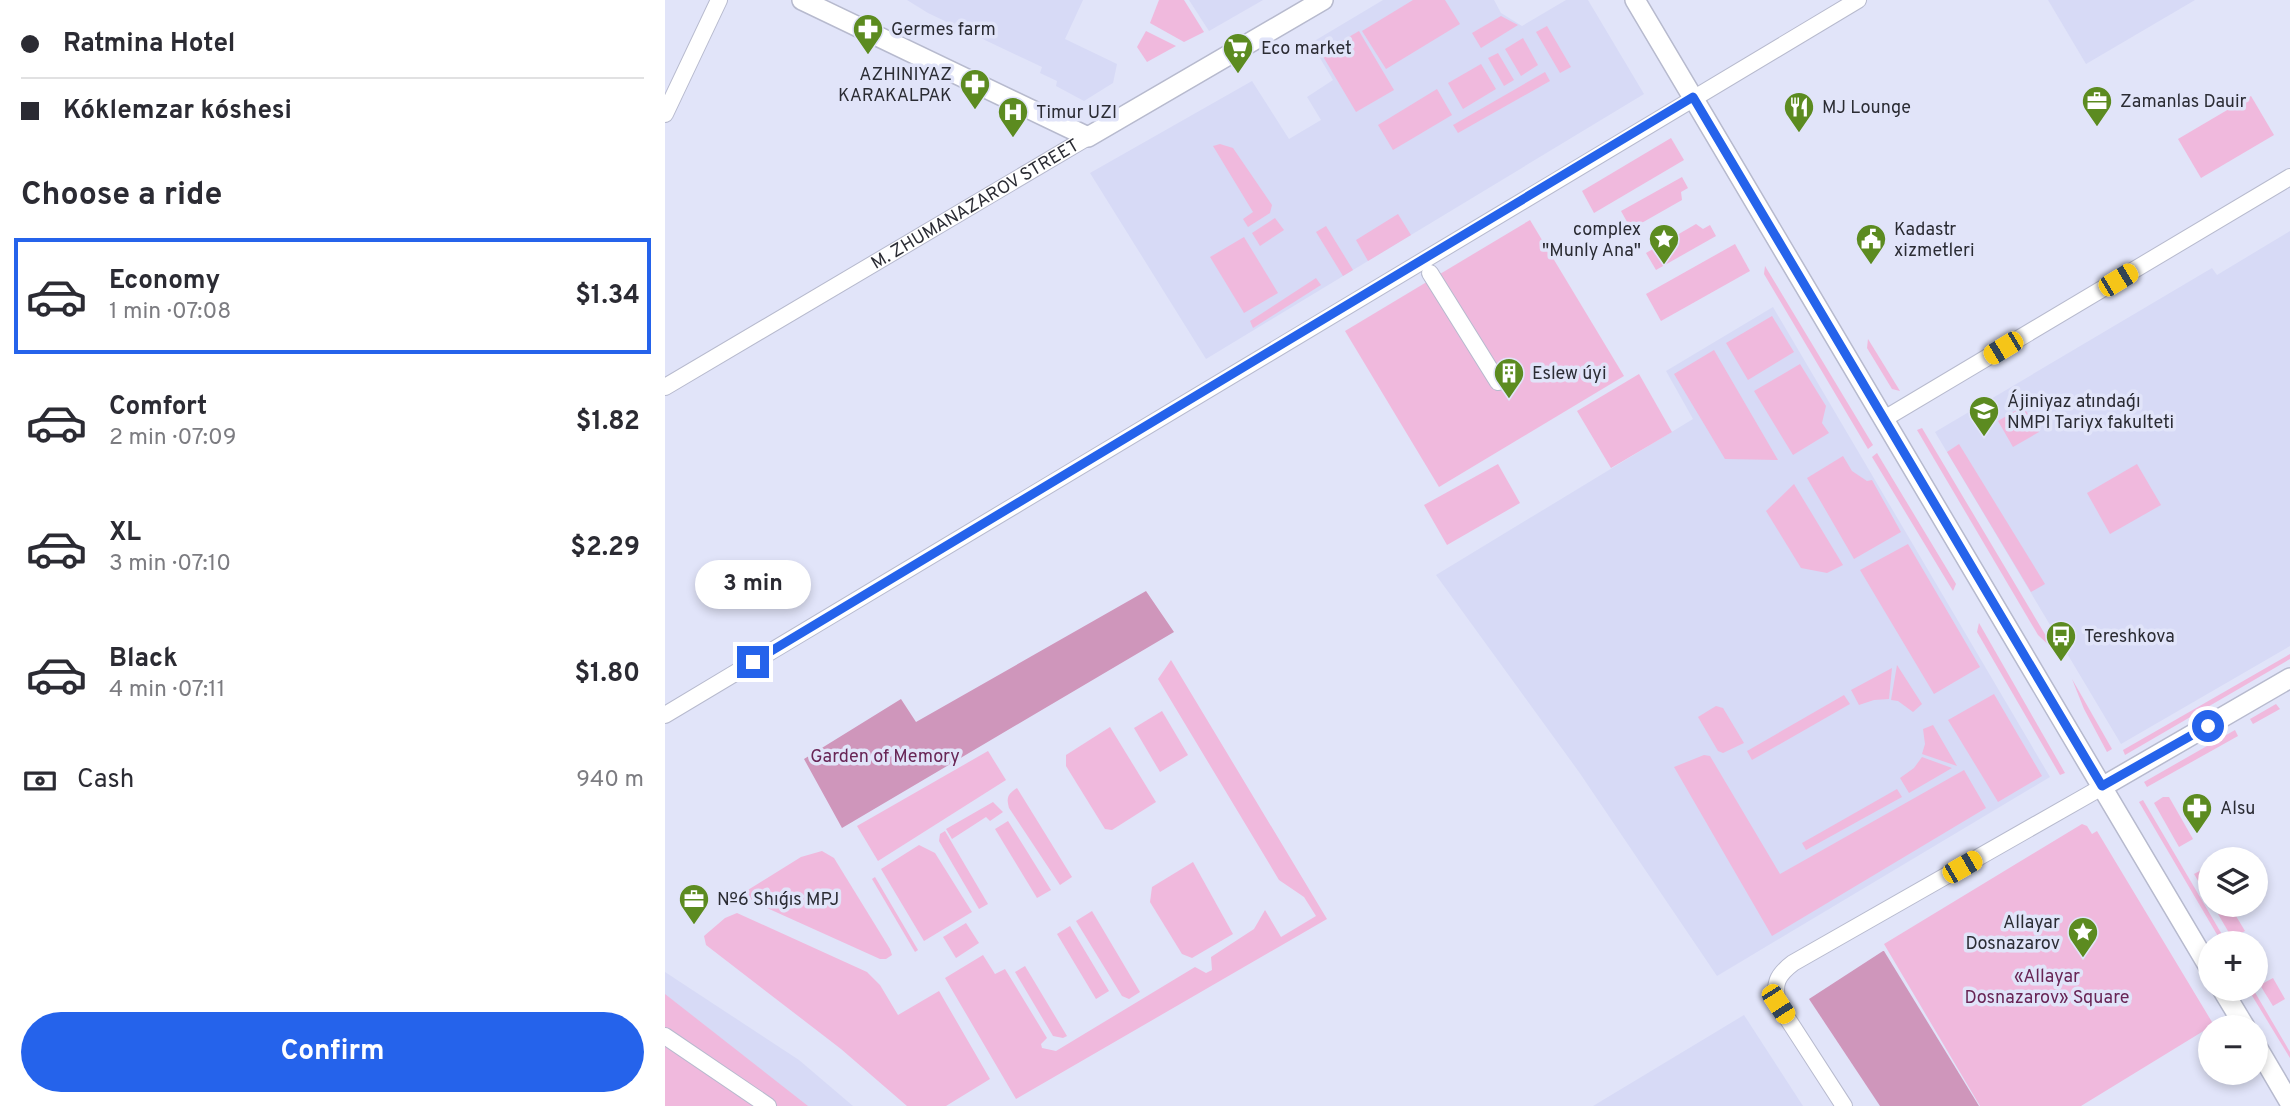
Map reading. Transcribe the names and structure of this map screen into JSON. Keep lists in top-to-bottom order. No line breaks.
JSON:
{"streets":{"main road":["M. ZHUMANAZAROV STREET"]},"parks":["Garden of Memory","«Allayar Dosnazarov» Square"],"places":{"pharmacy":["Germes farm","AZHINIYAZ KARAKALPAK","Alsu"],"supermarket":["Eco market"],"office":["Zamanlas Dauir","№6 Shıǵıs MPJ"],"restaurant":["MJ Lounge"],"hospital":["Timur UZI"],"place":["complex \"Munly Ana\"","Allayar Dosnazarov"],"public building":["Kadastr xizmetleri"],"building":["Eslew úyi"],"school or university":["Ájiniyaz atındaǵı NMPI Tariyx fakulteti"],"bus stop":["Tereshkova"]},"page":{"banner":["Ratmina Hotel","Kóklemzar kóshesi"],"heading":"Choose a ride","list":[{"name":"Economy","note":"1 min · 07:08","value":"$1.34"},{"name":"Comfort","note":"2 min · 07:09","value":"$1.82"},{"name":"XL","note":"3 min · 07:10","value":"$2.29"},{"name":"Black","note":"4 min · 07:11","value":"$1.80"}],"bubble":"3 min","pay":["Cash","940 m"],"map_buttons":["+","−"],"buttons":"Confirm"}}
